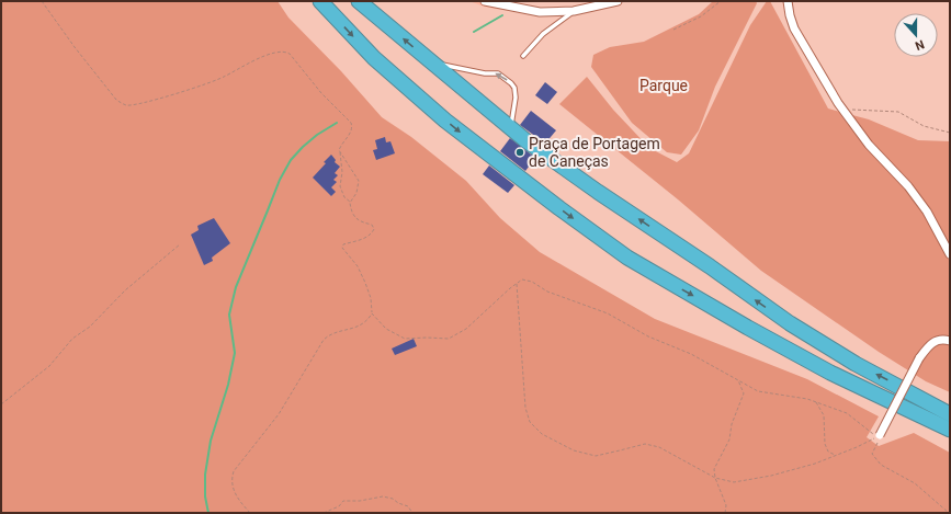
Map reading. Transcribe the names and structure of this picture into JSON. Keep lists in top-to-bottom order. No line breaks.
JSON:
{"parks":["Parque"],"places":["Praça de Portagem de Caneças"],"north":"bottom"}
